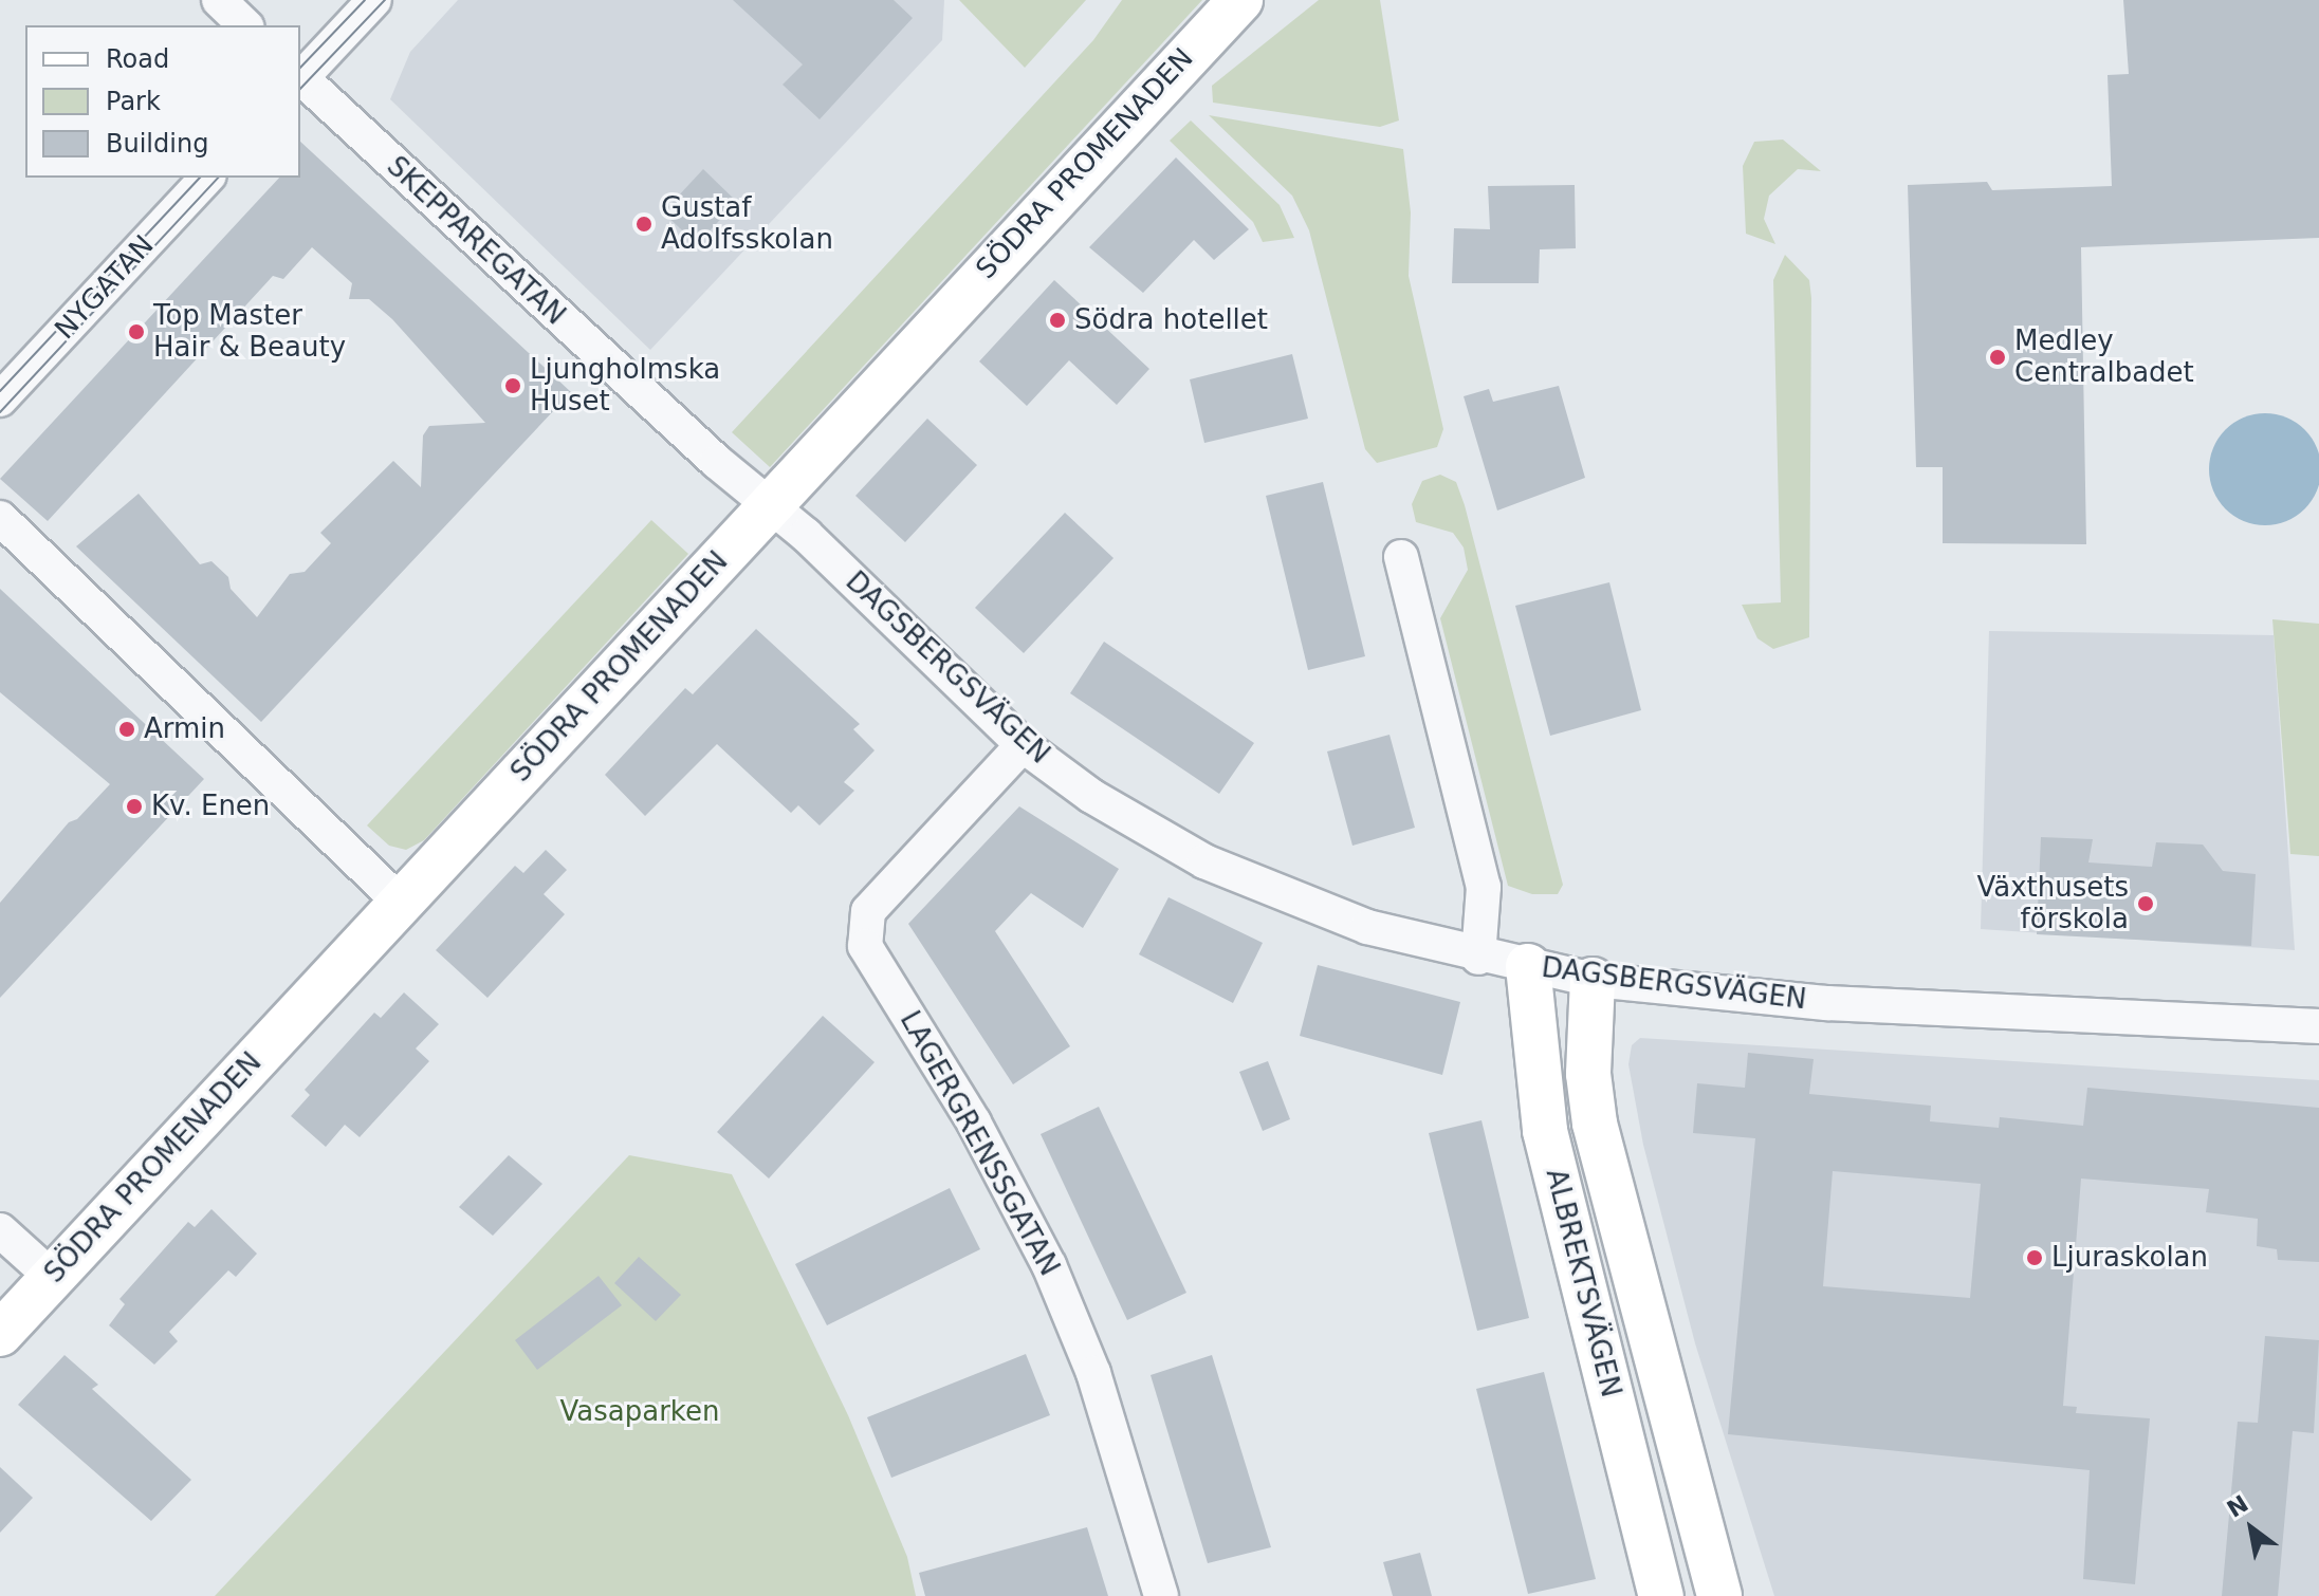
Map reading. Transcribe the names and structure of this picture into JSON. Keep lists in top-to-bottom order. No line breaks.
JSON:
{"streets":{"main road":["SÖDRA PROMENADEN","ALBREKTSVÄGEN"],"street":["SKEPPAREGATAN","NYGATAN","DAGSBERGSVÄGEN","LAGERGRENSSGATAN"]},"crossings":[["SÖDRA PROMENADEN","SKEPPAREGATAN"],["SÖDRA PROMENADEN","DAGSBERGSVÄGEN"],["SKEPPAREGATAN","DAGSBERGSVÄGEN"],["DAGSBERGSVÄGEN","LAGERGRENSSGATAN"],["DAGSBERGSVÄGEN","ALBREKTSVÄGEN"]],"parks":["Vasaparken"],"places":["Gustaf Adolfsskolan","Södra hotellet","Top Master Hair & Beauty","Medley Centralbadet","Ljungholmska Huset","Armin","Kv. Enen","Växthusets förskola","Ljuraskolan"],"legend":["Road","Park","Building"],"north":"top left"}
